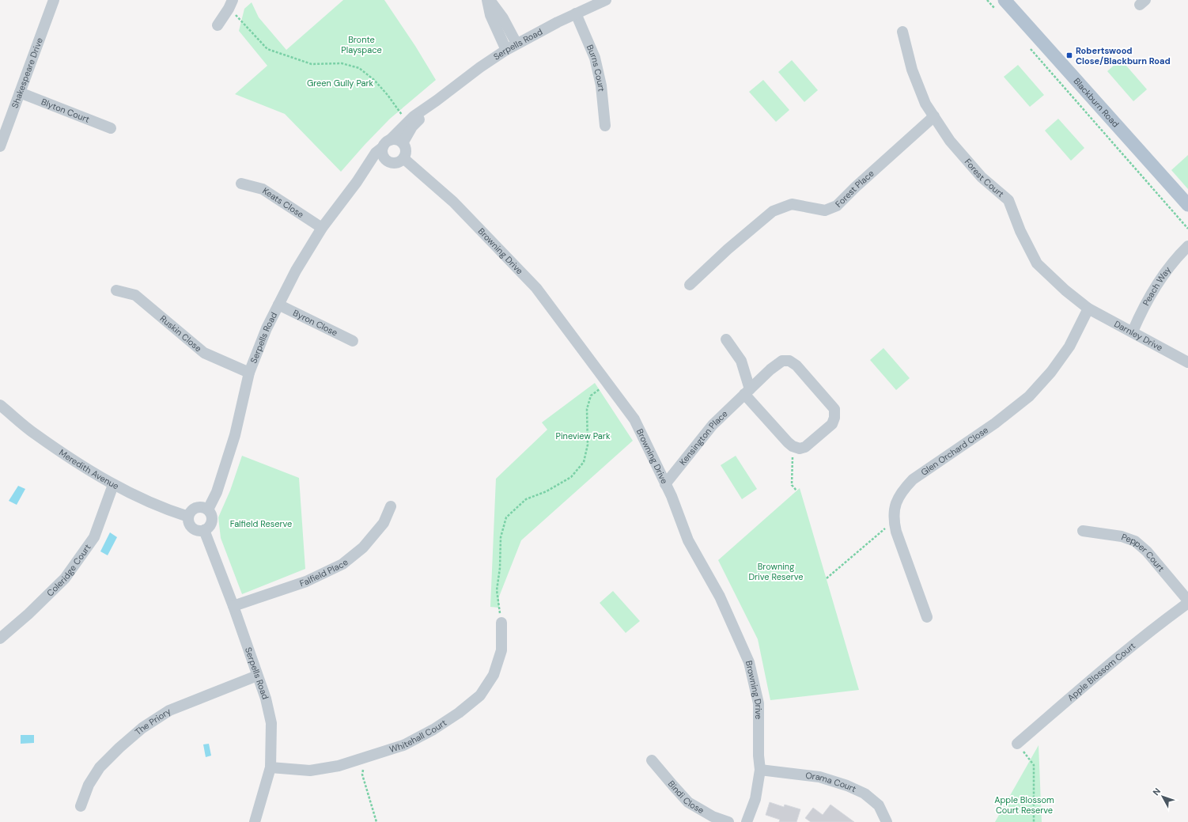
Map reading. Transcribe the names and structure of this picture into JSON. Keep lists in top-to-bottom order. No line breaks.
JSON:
{"streets":{"main road":["Blackburn Road"],"street":["Serpells Road","Burns Court","Shakespeare Drive","Blyton Court","Forest Court","Forest Place","Keats Close","Browning Drive","Peach Way","Byron Close","Ruskin Close","Darnley Drive","Kensington Place","Glen Orchard Close","Meredith Avenue","Pepper Court","Coleridge Court","Falfield Place","Apple Blossom Court","The Priory","Whitehall Court","Orama Court","Bindi Close"]},"crossings":[["Serpells Road","Burns Court"],["Serpells Road","Keats Close"],["Serpells Road","Browning Drive"],["Serpells Road","Byron Close"],["Serpells Road","Ruskin Close"],["Serpells Road","Meredith Avenue"],["Serpells Road","Falfield Place"],["Serpells Road","The Priory"],["Serpells Road","Whitehall Court"],["Shakespeare Drive","Blyton Court"],["Forest Court","Forest Place"],["Forest Court","Darnley Drive"],["Forest Court","Glen Orchard Close"],["Browning Drive","Kensington Place"],["Browning Drive","Orama Court"],["Peach Way","Darnley Drive"],["Darnley Drive","Glen Orchard Close"],["Meredith Avenue","Coleridge Court"],["Pepper Court","Apple Blossom Court"]],"parks":["Bronte Playspace","Green Gully Park","Pineview Park","Falfield Reserve","Browning Drive Reserve","Apple Blossom Court Reserve"],"places":{"transit":["Robertswood Close/Blackburn Road"]},"north":"top left"}
